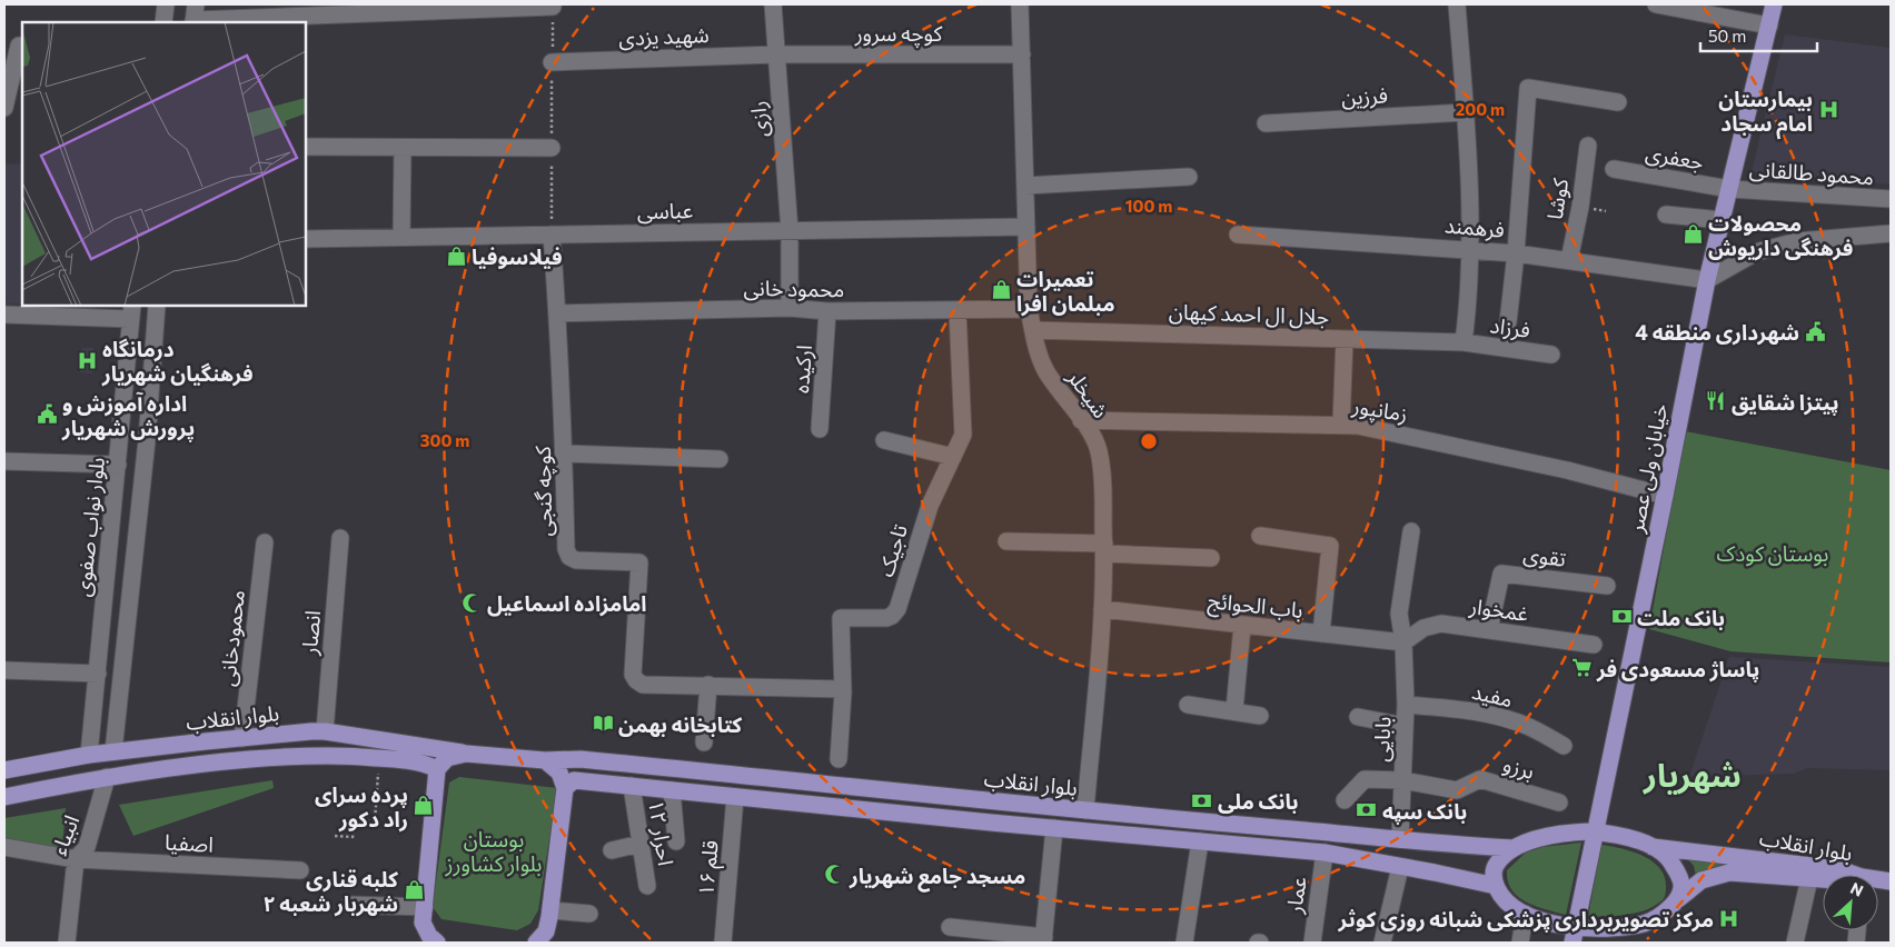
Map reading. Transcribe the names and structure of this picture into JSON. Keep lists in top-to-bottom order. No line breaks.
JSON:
{"streets":{"main road":["خیابان ولی عصر","بلوار انقلاب"],"street":["کوچه سرور","شهید یزدی","فرزین","رازی","جعفری","محمود طالقانی","کوشا","عباسی","فرهمند","محمود خانی","جلال ال احمد کیهان","فرزاد","ارکیده","شیخلر","زمانپور","کوچه گنجی","بلوار نواب صفوی","تاجیک","تقوی","باب الحوائج","غمخوار","انصار","محمودخانی","مفید","بابایی","برزو","احرار ۱۲","انبیاء","اصفیا","قلم ۱۶","عمار"]},"crossings":[["کوچه سرور","شهید یزدی"],["کوچه سرور","رازی"],["کوچه سرور","شیخلر"],["شهید یزدی","رازی"],["رازی","عباسی"],["رازی","محمود خانی"],["جعفری","محمود طالقانی"],["جعفری","خیابان ولی عصر"],["محمود طالقانی","خیابان ولی عصر"],["کوشا","فرهمند"],["عباسی","شیخلر"],["عباسی","کوچه گنجی"],["فرهمند","خیابان ولی عصر"],["محمود خانی","ارکیده"],["محمود خانی","شیخلر"],["محمود خانی","کوچه گنجی"],["محمود خانی","تاجیک"],["جلال ال احمد کیهان","فرزاد"],["جلال ال احمد کیهان","شیخلر"],["شیخلر","زمانپور"],["شیخلر","باب الحوائج"],["شیخلر","بلوار انقلاب"],["زمانپور","خیابان ولی عصر"],["خیابان ولی عصر","بلوار انقلاب"],["کوچه گنجی","تاجیک"],["بلوار نواب صفوی","بلوار انقلاب"],["تقوی","غمخوار"],["باب الحوائج","غمخوار"],["باب الحوائج","بابایی"],["غمخوار","بابایی"],["انصار","بلوار انقلاب"],["محمودخانی","بلوار انقلاب"],["مفید","بابایی"],["بلوار انقلاب","بابایی"],["بلوار انقلاب","احرار ۱۲"],["بلوار انقلاب","انبیاء"],["بلوار انقلاب","قلم ۱۶"],["بلوار انقلاب","عمار"],["بابایی","برزو"],["انبیاء","اصفیا"]],"districts":["شهریار"],"parks":["بوستان کودک","بوستان بلوار کشاورز"],"places":{"hospital":["بیمارستان امام سجاد","درمانگاه فرهنگیان شهریار","مرکز تصویربرداری پزشکی شبانه روزی کوثر"],"shop":["محصولات فرهنگی داریوش","فیلاسوفیا","تعمیرات مبلمان افرا","پرده سرای راد دکور","کلبه قناری شهربار شعبه ۲"],"public building":["شهرداری منطقه 4","اداره آموزش و پرورش شهریار"],"restaurant":["پیتزا شقایق"],"mosque":["امامزاده اسماعیل","مسجد جامع شهریار"],"bank":["بانک ملت","بانک ملی","بانک سپه"],"supermarket":["پاساژ مسعودی فر"],"library":["کتابخانه بهمن"]},"scale_bar":"50 m","north":"top right","rings":["200 m","100 m","300 m"]}
